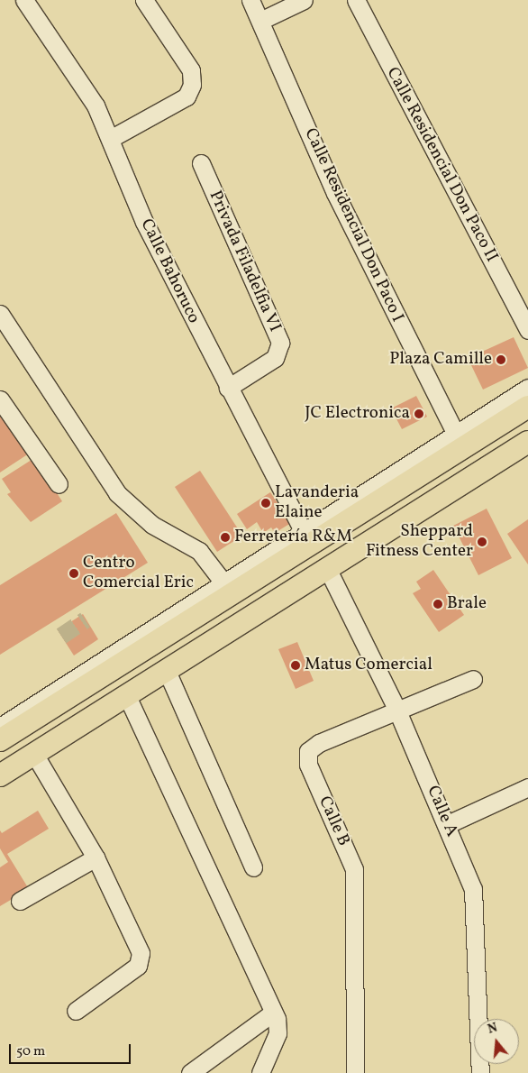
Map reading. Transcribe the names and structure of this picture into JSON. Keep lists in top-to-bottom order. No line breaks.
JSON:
{"streets":{"street":["Calle Residencial Don Paco II","Calle Residencial Don Paco I","Privada Filadelfia VI","Calle Bahoruco","Calle A","Calle B"]},"crossings":[["Privada Filadelfia VI","Calle Bahoruco"],["Calle A","Calle B"]],"places":["Plaza Camille","JC Electronica","Lavanderia Elaine","Ferretería R&M","Sheppard Fitness Center","Centro Comercial Eric","Brale","Matus Comercial"],"scale_bar":"50 m","north":"top"}
